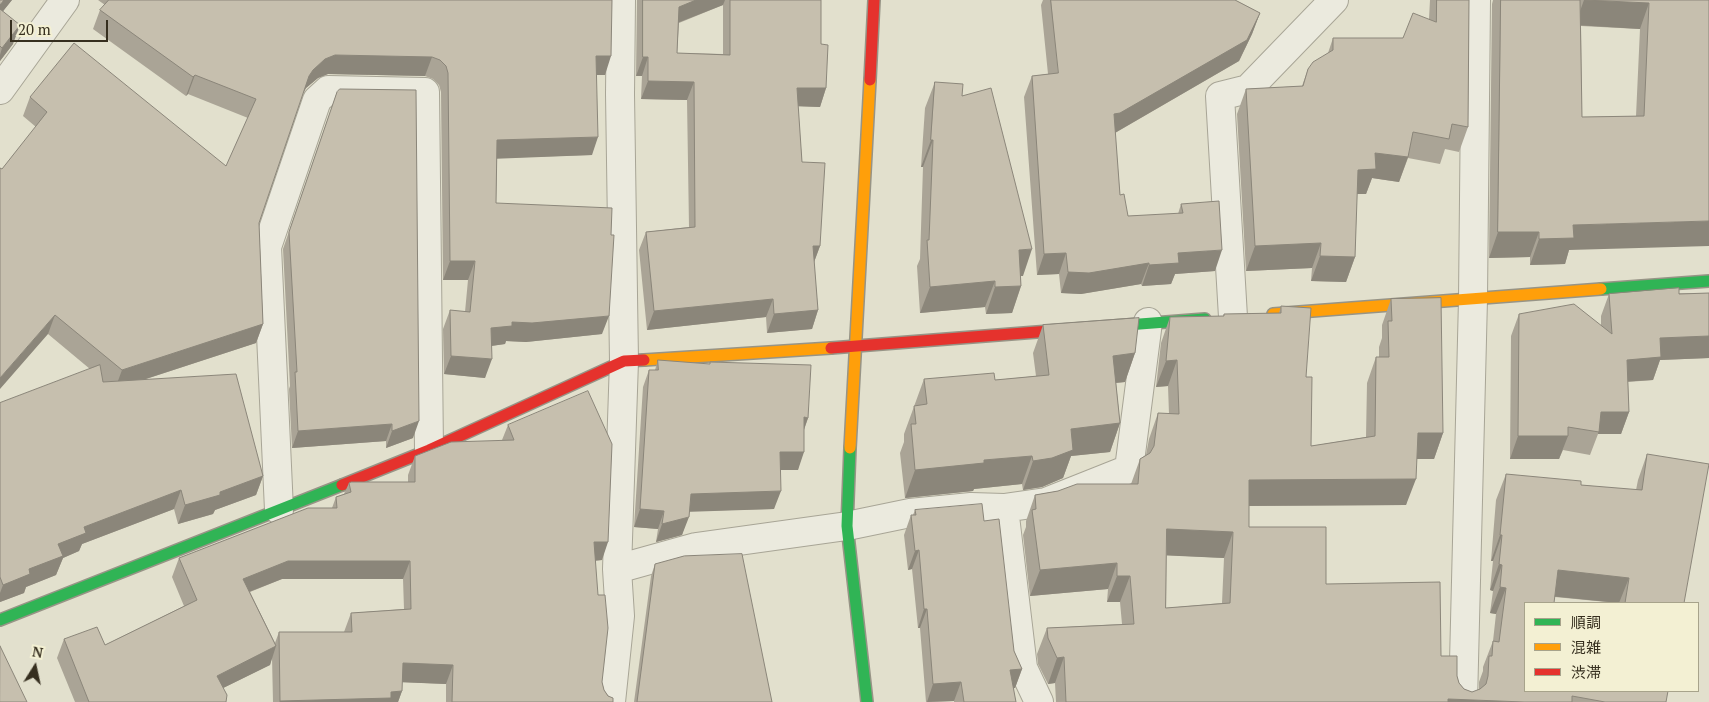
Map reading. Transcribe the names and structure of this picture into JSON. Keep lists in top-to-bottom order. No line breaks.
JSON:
{"legend":["順調","混雑","渋滞"],"scale_bar":"20 m","north":"top"}
